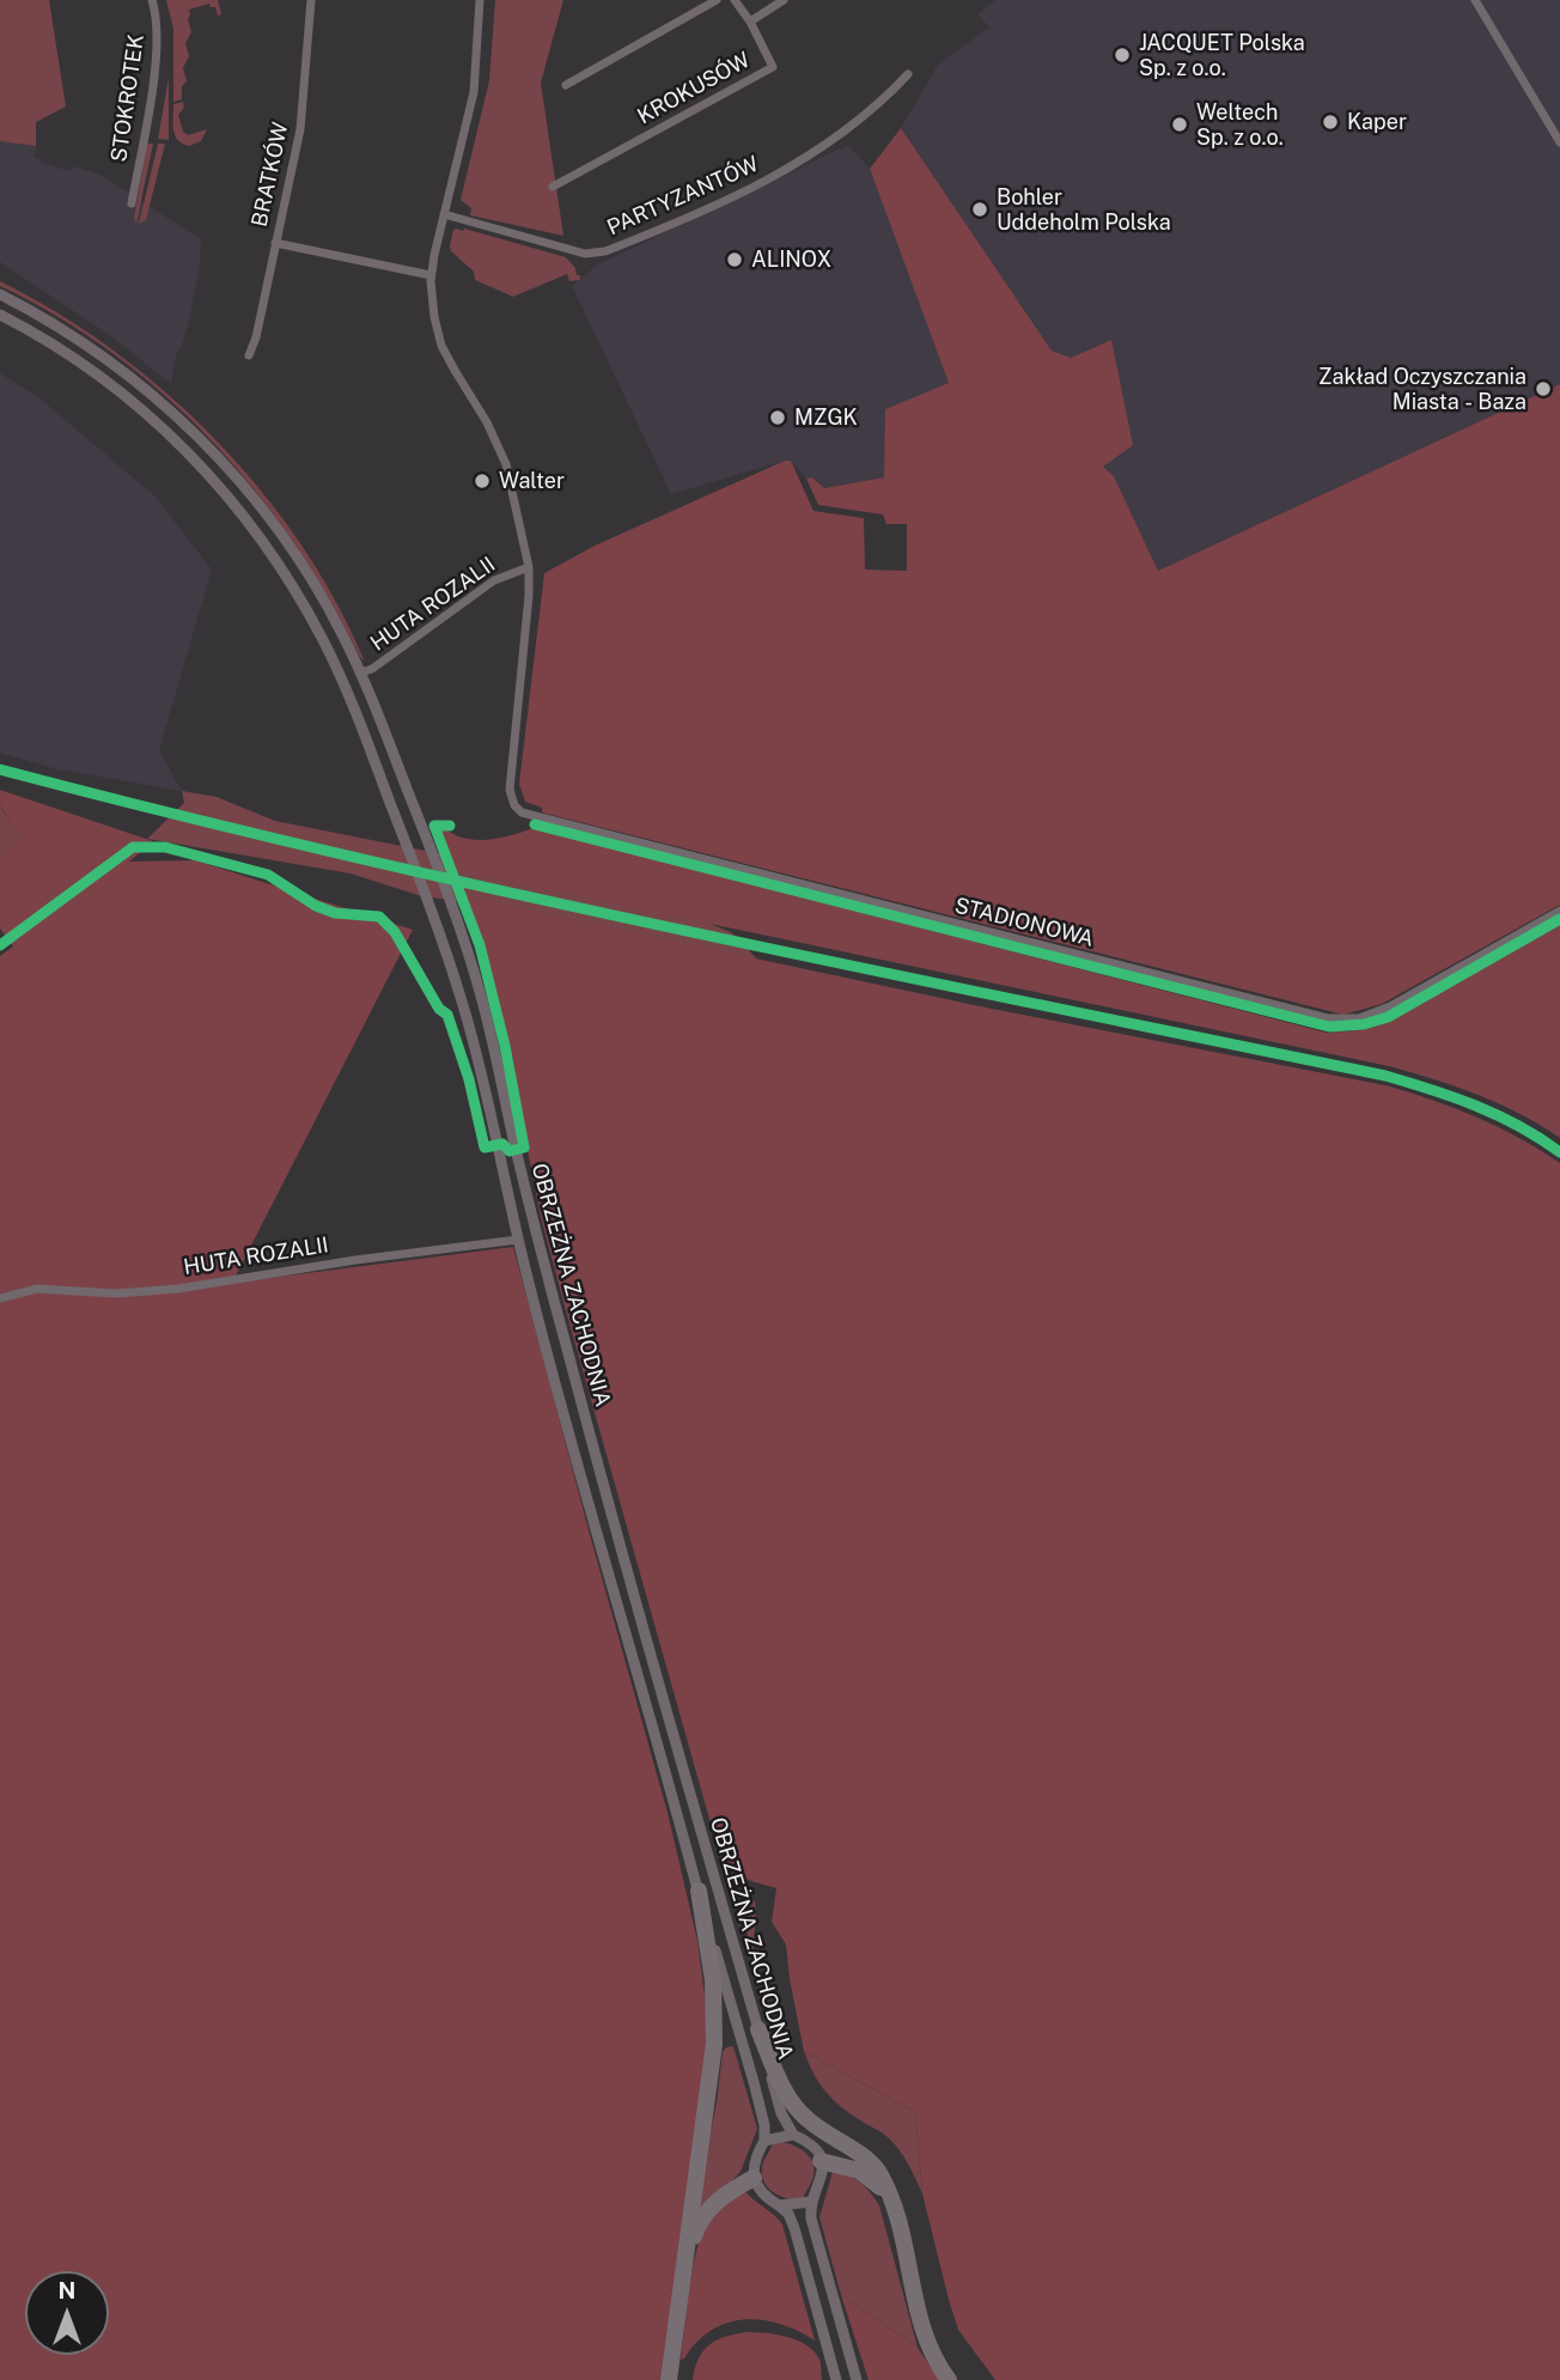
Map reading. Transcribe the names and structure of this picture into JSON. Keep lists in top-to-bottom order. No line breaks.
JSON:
{"streets":{"street":["KROKUSÓW","STOKROTEK","BRATKÓW","PARTYZANTÓW","HUTA ROZALII","STADIONOWA","OBRZEŻNA ZACHODNIA"]},"crossings":[["HUTA ROZALII","STADIONOWA"],["HUTA ROZALII","OBRZEŻNA ZACHODNIA"]],"places":["JACQUET Polska Sp. z o.o.","Kaper","Weltech Sp. z o.o.","Bohler Uddeholm Polska","ALINOX","Zakład Oczyszczania Miasta - Baza","MZGK","Walter"],"north":"top"}
